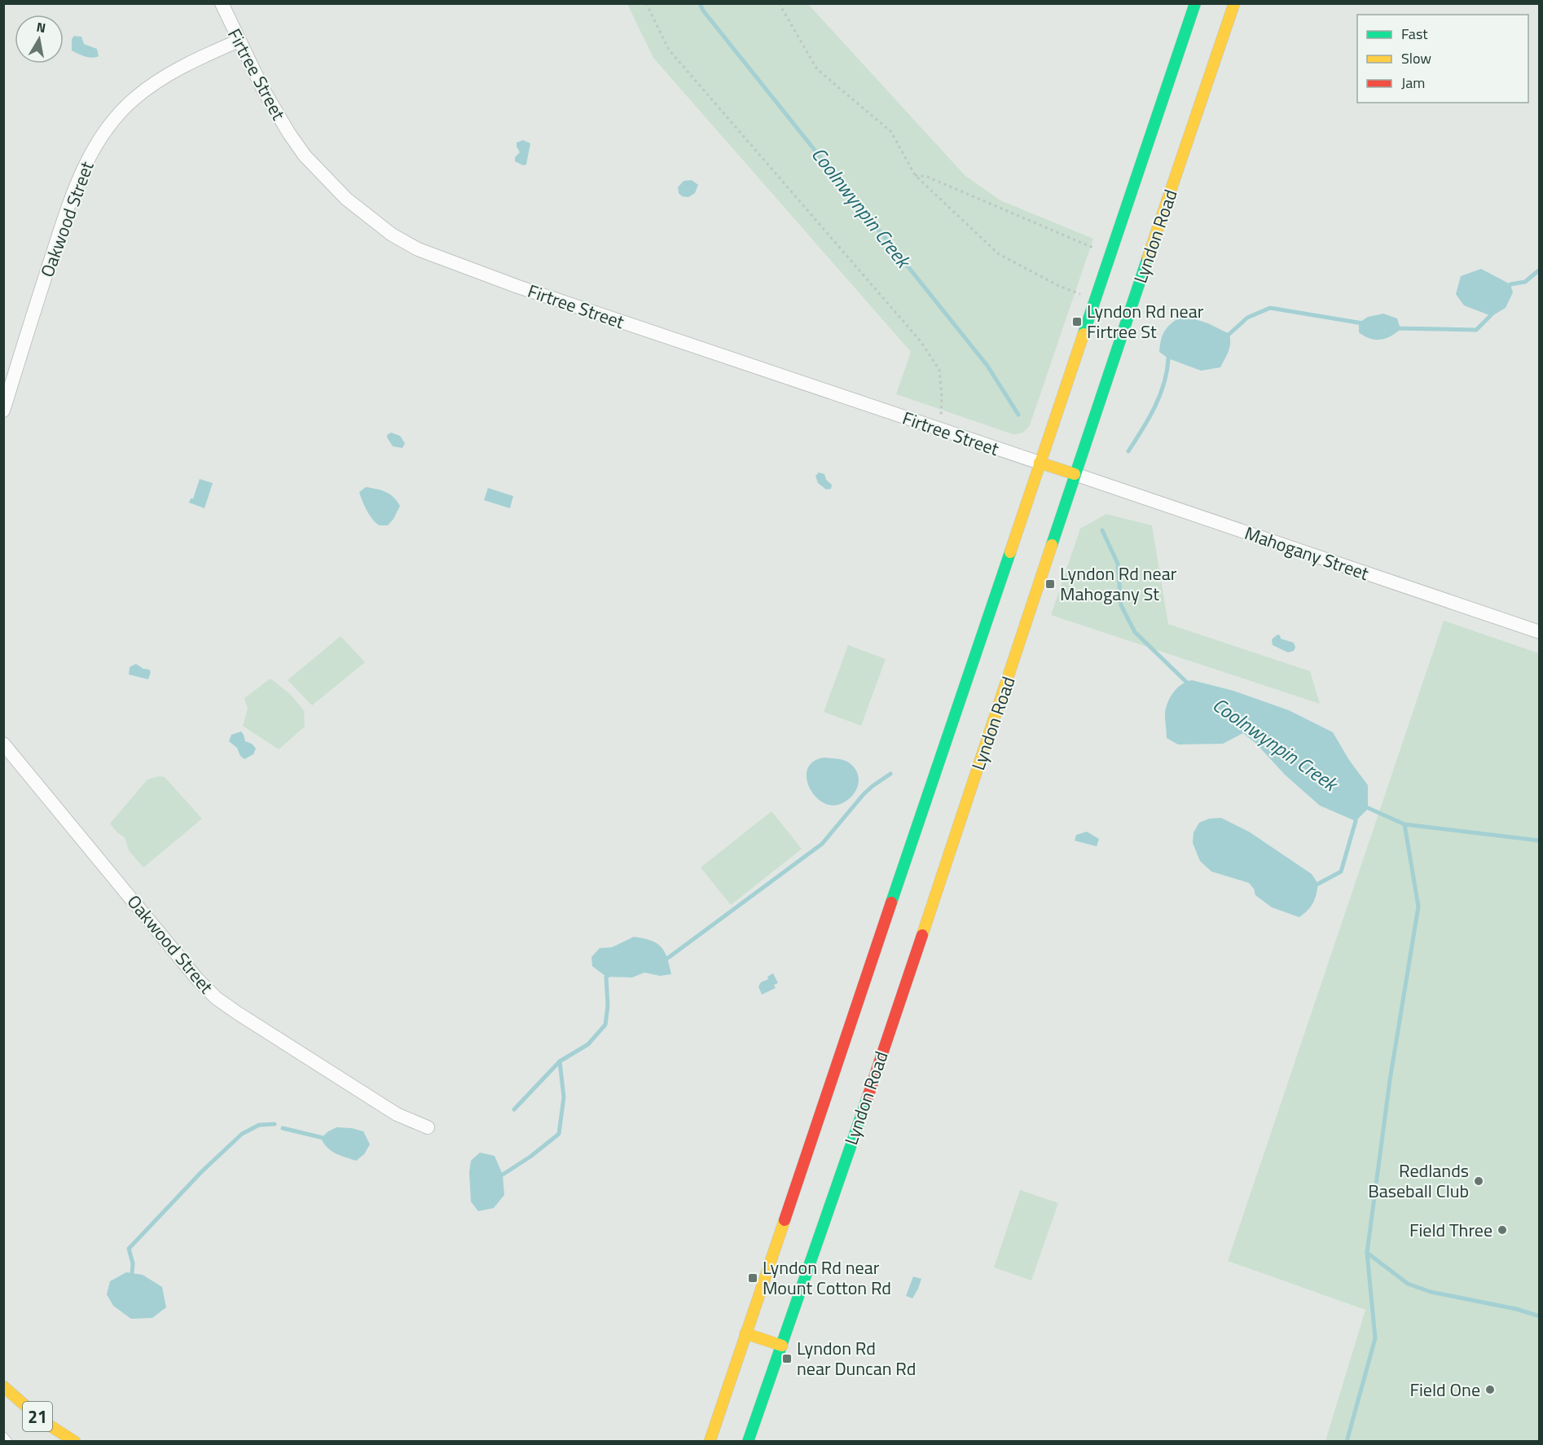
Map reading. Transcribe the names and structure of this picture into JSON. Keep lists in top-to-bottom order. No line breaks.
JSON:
{"streets":{"main road":["Lyndon Road","21"],"street":["Firtree Street","Oakwood Street","Mahogany Street"]},"crossings":[["Firtree Street","Oakwood Street"],["Firtree Street","Lyndon Road"],["Lyndon Road","Mahogany Street"]],"water":["Coolnwynpin Creek"],"places":{"transit":["Lyndon Rd near Firtree St","Lyndon Rd near Mahogany St","Lyndon Rd near Mount Cotton Rd","Lyndon Rd near Duncan Rd"],"other":["Redlands Baseball Club","Field Three","Field One"]},"legend":["Fast","Slow","Jam"],"north":"top"}
